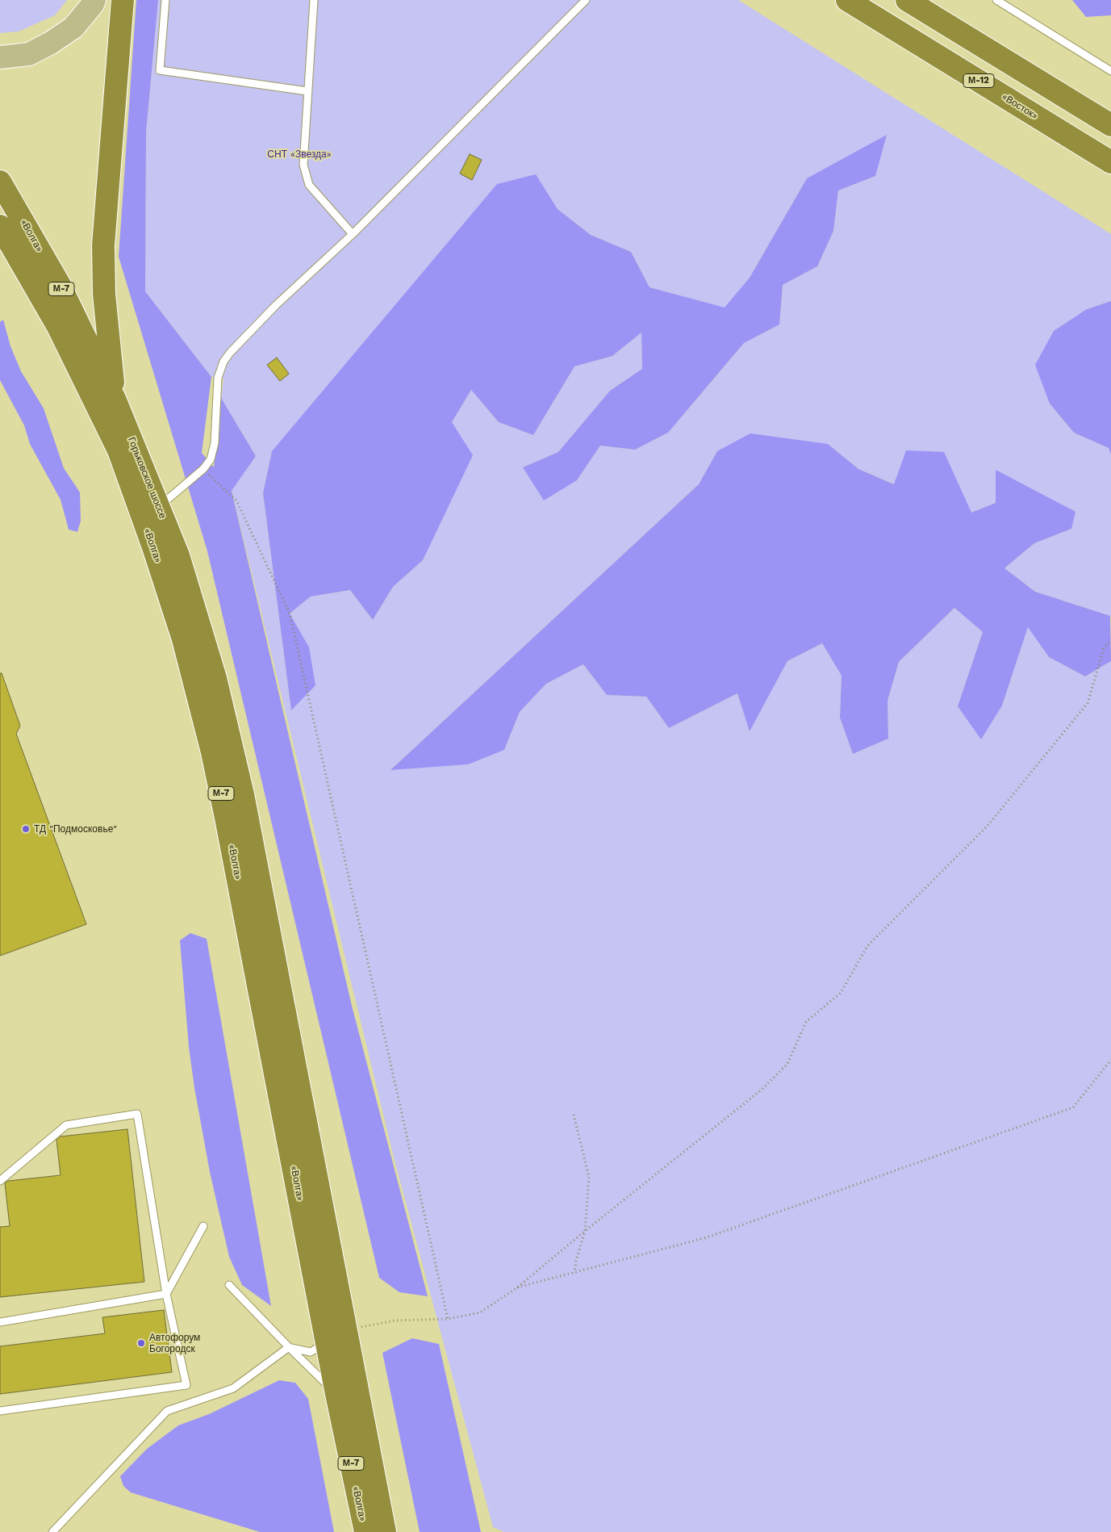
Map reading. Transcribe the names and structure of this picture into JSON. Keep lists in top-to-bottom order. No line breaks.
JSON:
{"streets":{"highway":["М-12","«Восток»","«Волга»","М-7","Горьковское шоссе"]},"crossings":[["«Волга»","Горьковское шоссе"]],"parks":["СНТ «Звезда»"],"places":["ТД \"Подмосковье\"","Автофорум Богородск"]}
